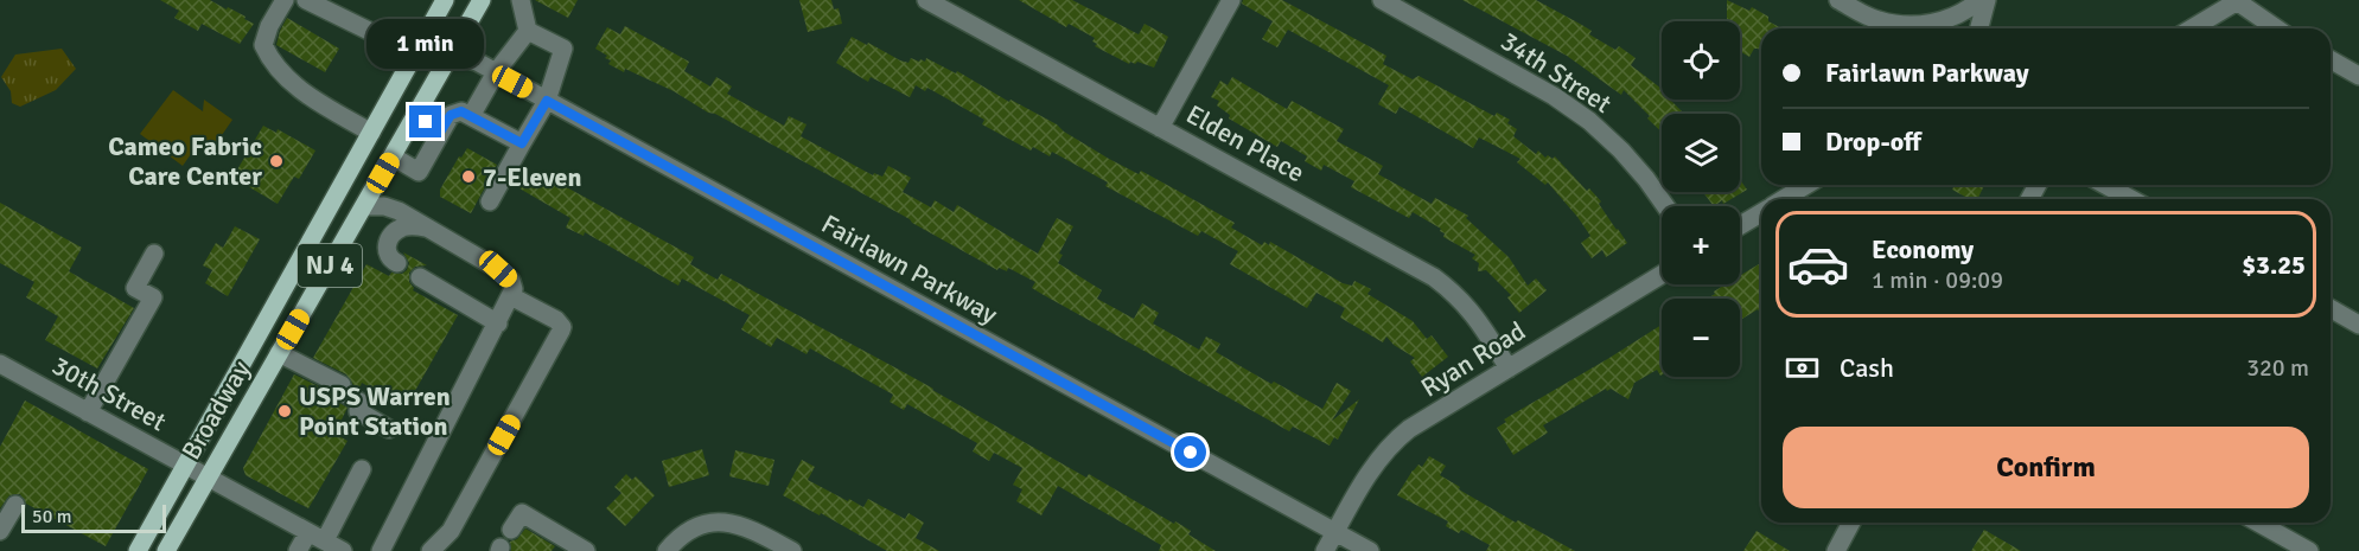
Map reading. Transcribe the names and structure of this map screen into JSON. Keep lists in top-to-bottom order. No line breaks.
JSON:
{"streets":{"main road":["NJ 4","Broadway"],"street":["34th Street","Elden Place","Fairlawn Parkway","Ryan Road","30th Street"]},"crossings":[["Elden Place","Ryan Road"],["Fairlawn Parkway","Ryan Road"],["Fairlawn Parkway","Broadway"],["30th Street","Broadway"]],"places":["Cameo Fabric Care Center","7-Eleven","USPS Warren Point Station"],"scale_bar":"50 m","page":{"bubble":"1 min","map_buttons":["+","−"],"banner":["Fairlawn Parkway","Drop-off"],"list":[{"name":"Economy","note":"1 min · 09:09","value":"$3.25"}],"pay":["Cash","320 m"],"buttons":"Confirm","scale":"50 m"}}
